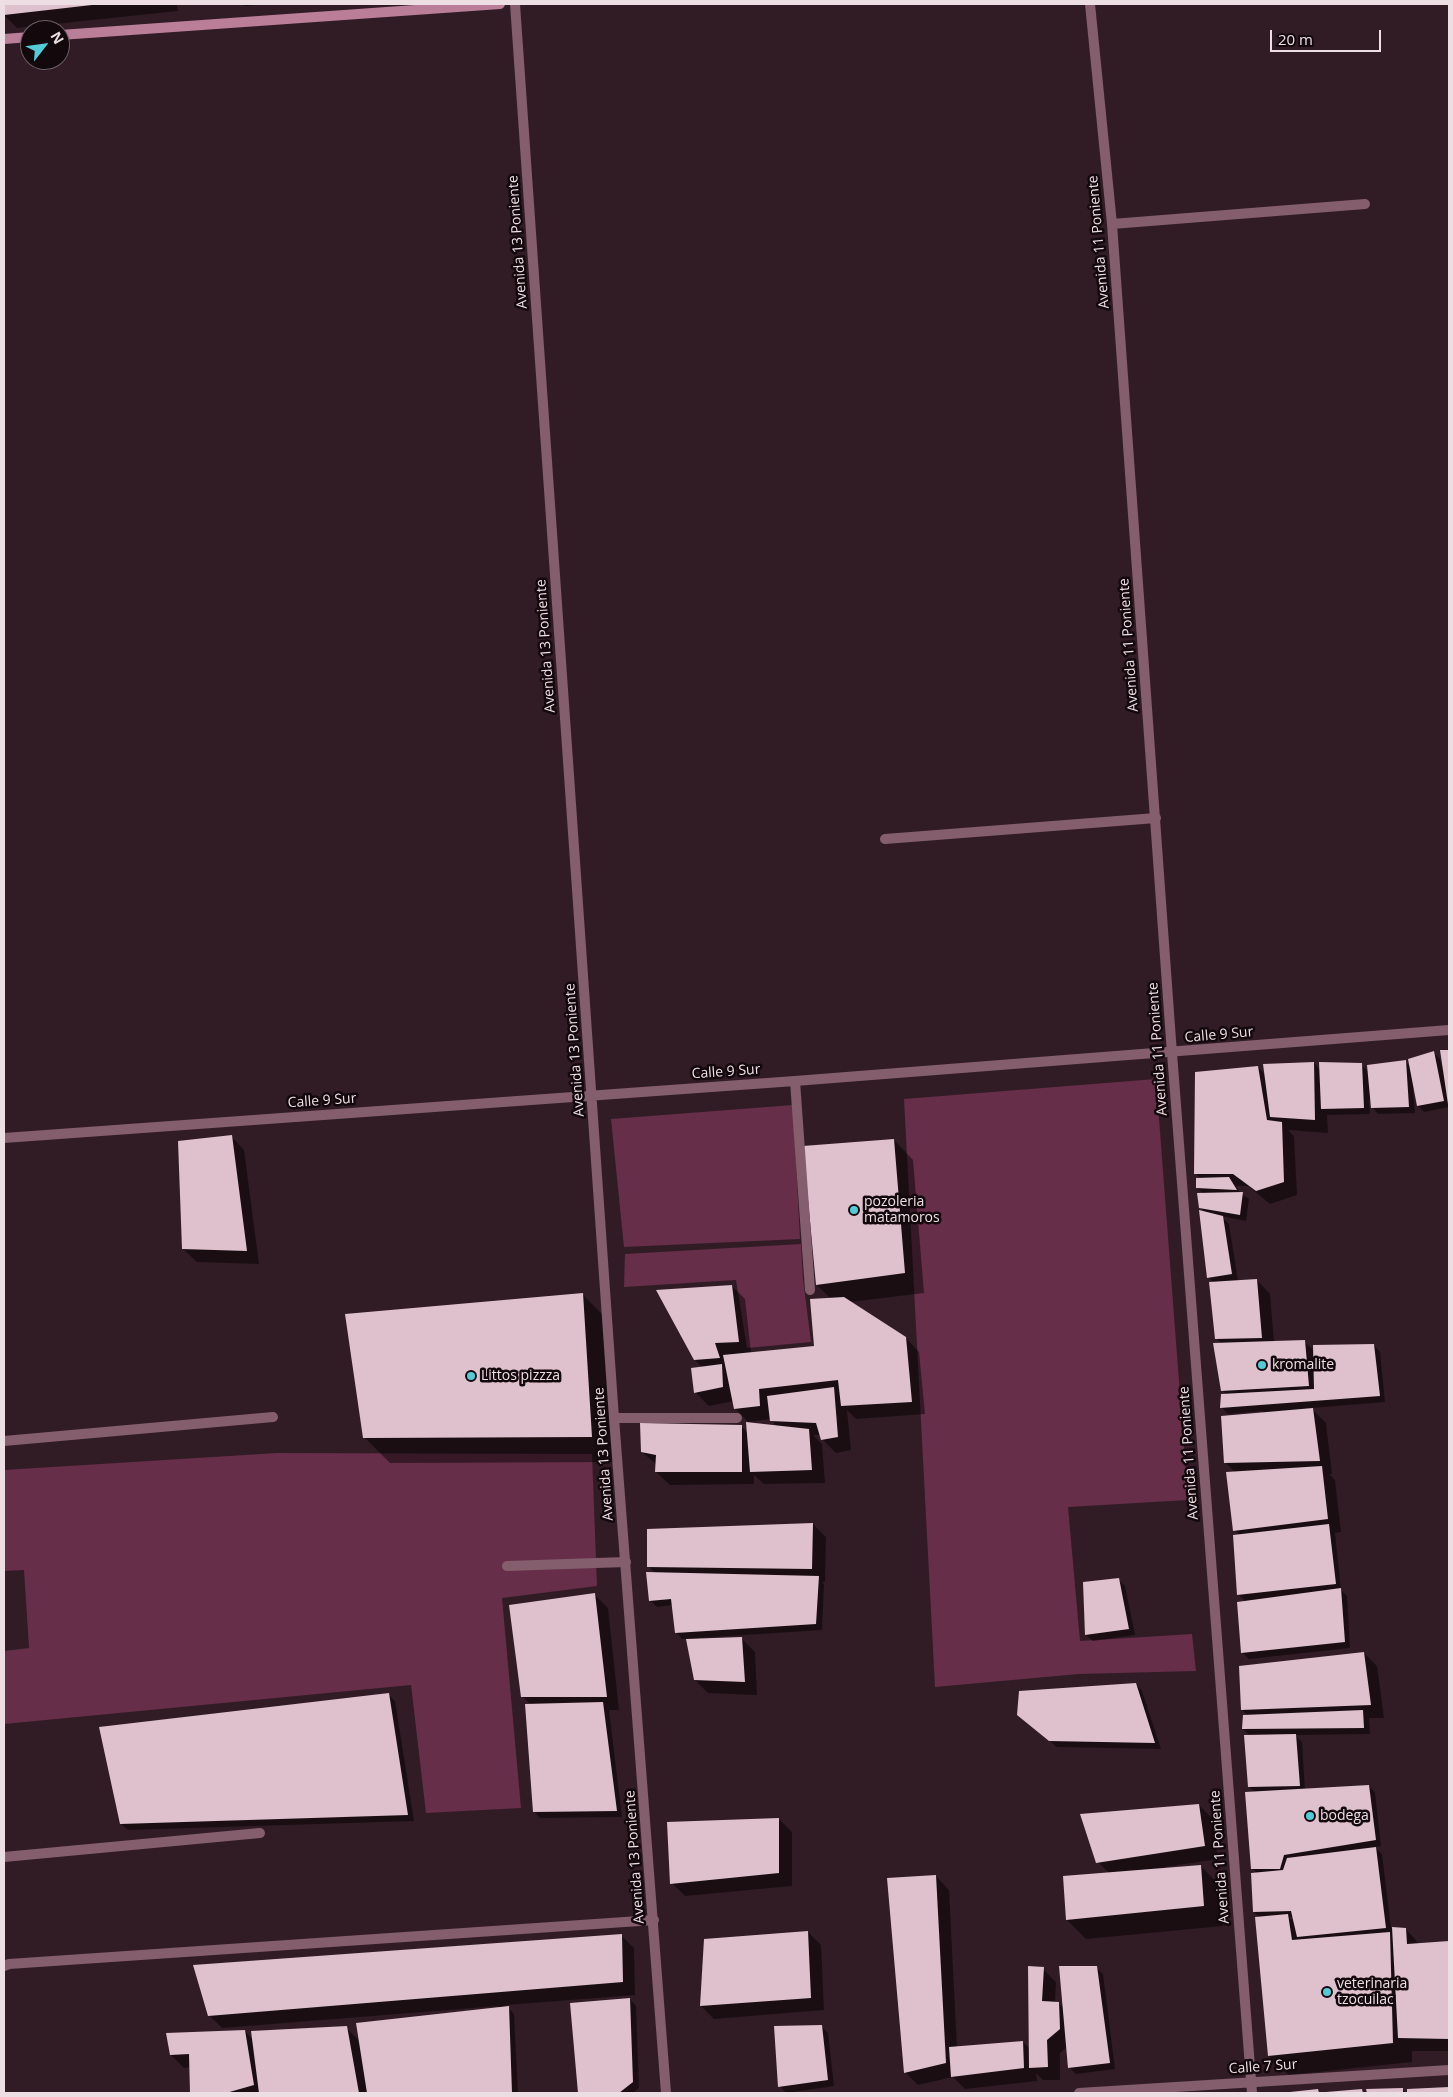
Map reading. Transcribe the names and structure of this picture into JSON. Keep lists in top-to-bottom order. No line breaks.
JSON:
{"streets":{"street":["Avenida 13 Poniente","Avenida 11 Poniente","Calle 9 Sur","Calle 7 Sur"]},"crossings":[["Avenida 13 Poniente","Calle 9 Sur"],["Avenida 11 Poniente","Calle 9 Sur"],["Avenida 11 Poniente","Calle 7 Sur"]],"places":["pozoleria matamoros","kromalite","Littos pizzza","bodega","veterinaria tzocuilac"],"scale_bar":"20 m","north":"top right"}
